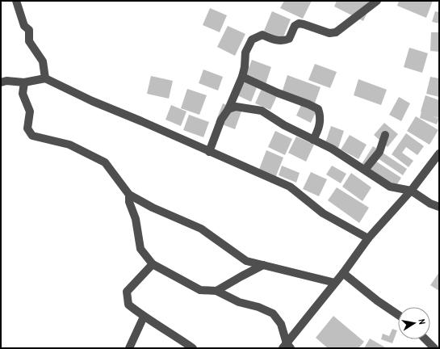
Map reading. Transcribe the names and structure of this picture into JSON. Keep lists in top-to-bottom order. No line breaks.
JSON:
{"north":"right"}
